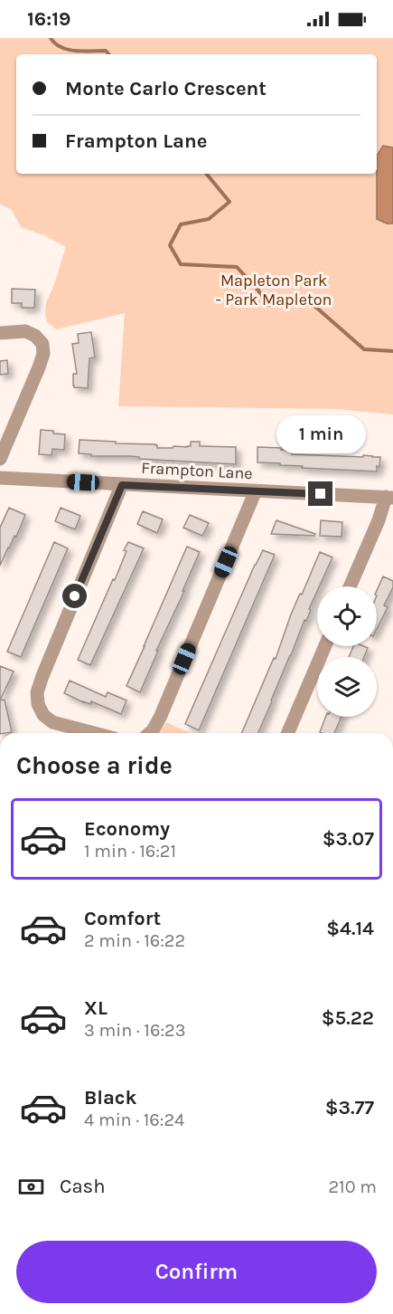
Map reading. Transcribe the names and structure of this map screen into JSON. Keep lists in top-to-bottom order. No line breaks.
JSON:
{"streets":{"street":["Frampton Lane"]},"parks":["Mapleton Park - Park Mapleton"],"page":{"status":"16:19","banner":["Monte Carlo Crescent","Frampton Lane"],"bubble":"1 min","heading":"Choose a ride","list":[{"name":"Economy","note":"1 min · 16:21","value":"$3.07"},{"name":"Comfort","note":"2 min · 16:22","value":"$4.14"},{"name":"XL","note":"3 min · 16:23","value":"$5.22"},{"name":"Black","note":"4 min · 16:24","value":"$3.77"}],"pay":["Cash","210 m"],"buttons":"Confirm"}}
